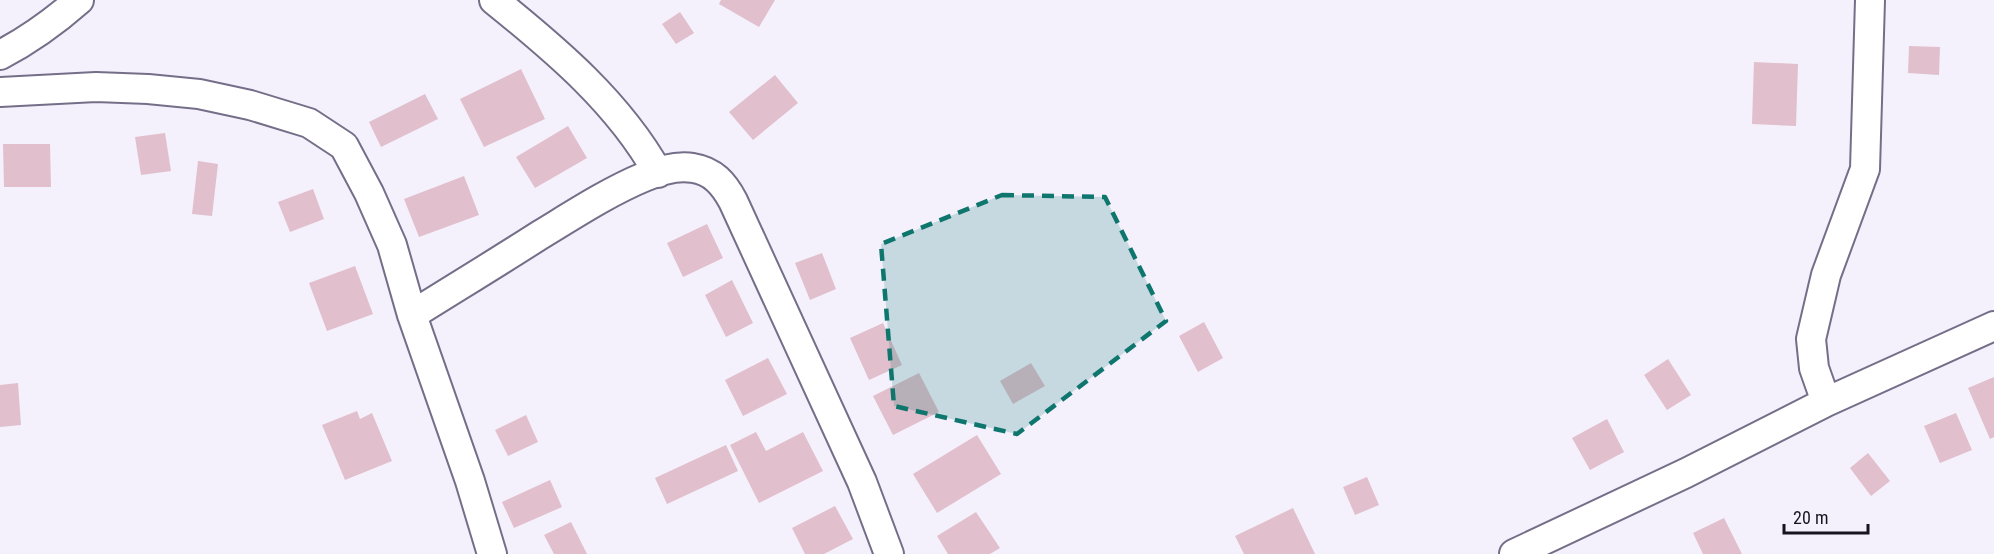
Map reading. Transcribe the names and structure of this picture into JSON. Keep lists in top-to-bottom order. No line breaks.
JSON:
{"scale_bar":"20 m"}
